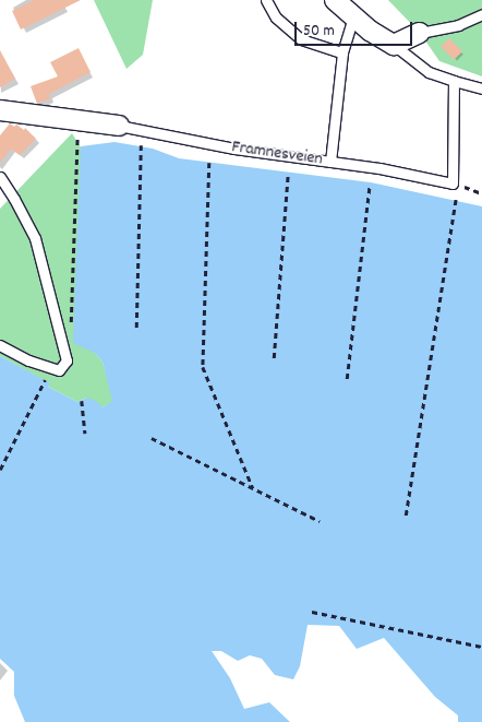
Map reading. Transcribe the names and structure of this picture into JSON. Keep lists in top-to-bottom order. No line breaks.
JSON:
{"streets":{"street":["Framnesveien"]},"scale_bar":"50 m"}
